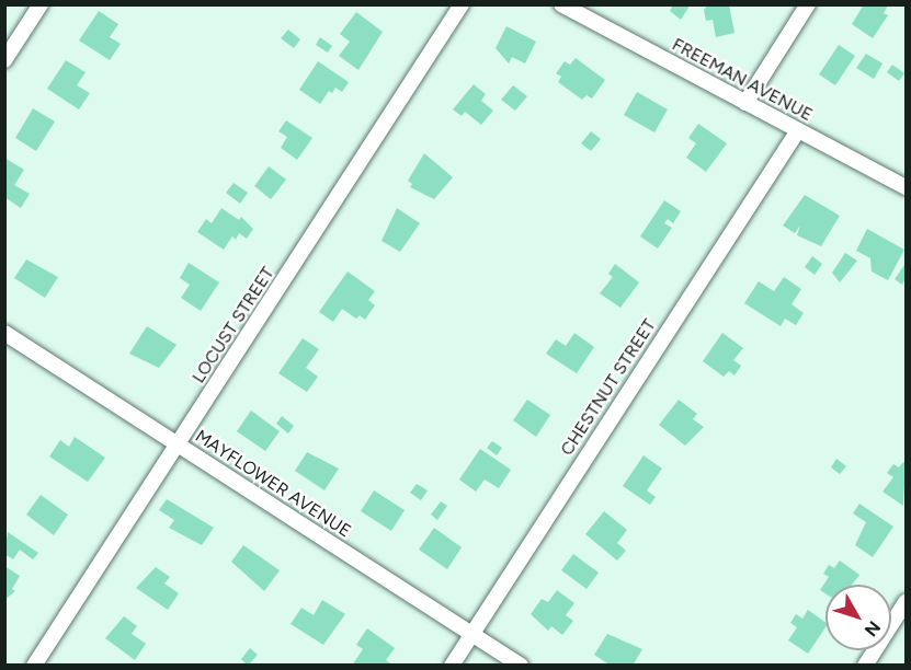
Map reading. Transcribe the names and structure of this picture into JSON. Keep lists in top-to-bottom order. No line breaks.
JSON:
{"streets":{"street":["FREEMAN AVENUE","LOCUST STREET","CHESTNUT STREET","MAYFLOWER AVENUE"]},"crossings":[["FREEMAN AVENUE","CHESTNUT STREET"],["LOCUST STREET","MAYFLOWER AVENUE"],["CHESTNUT STREET","MAYFLOWER AVENUE"]],"north":"bottom right"}
